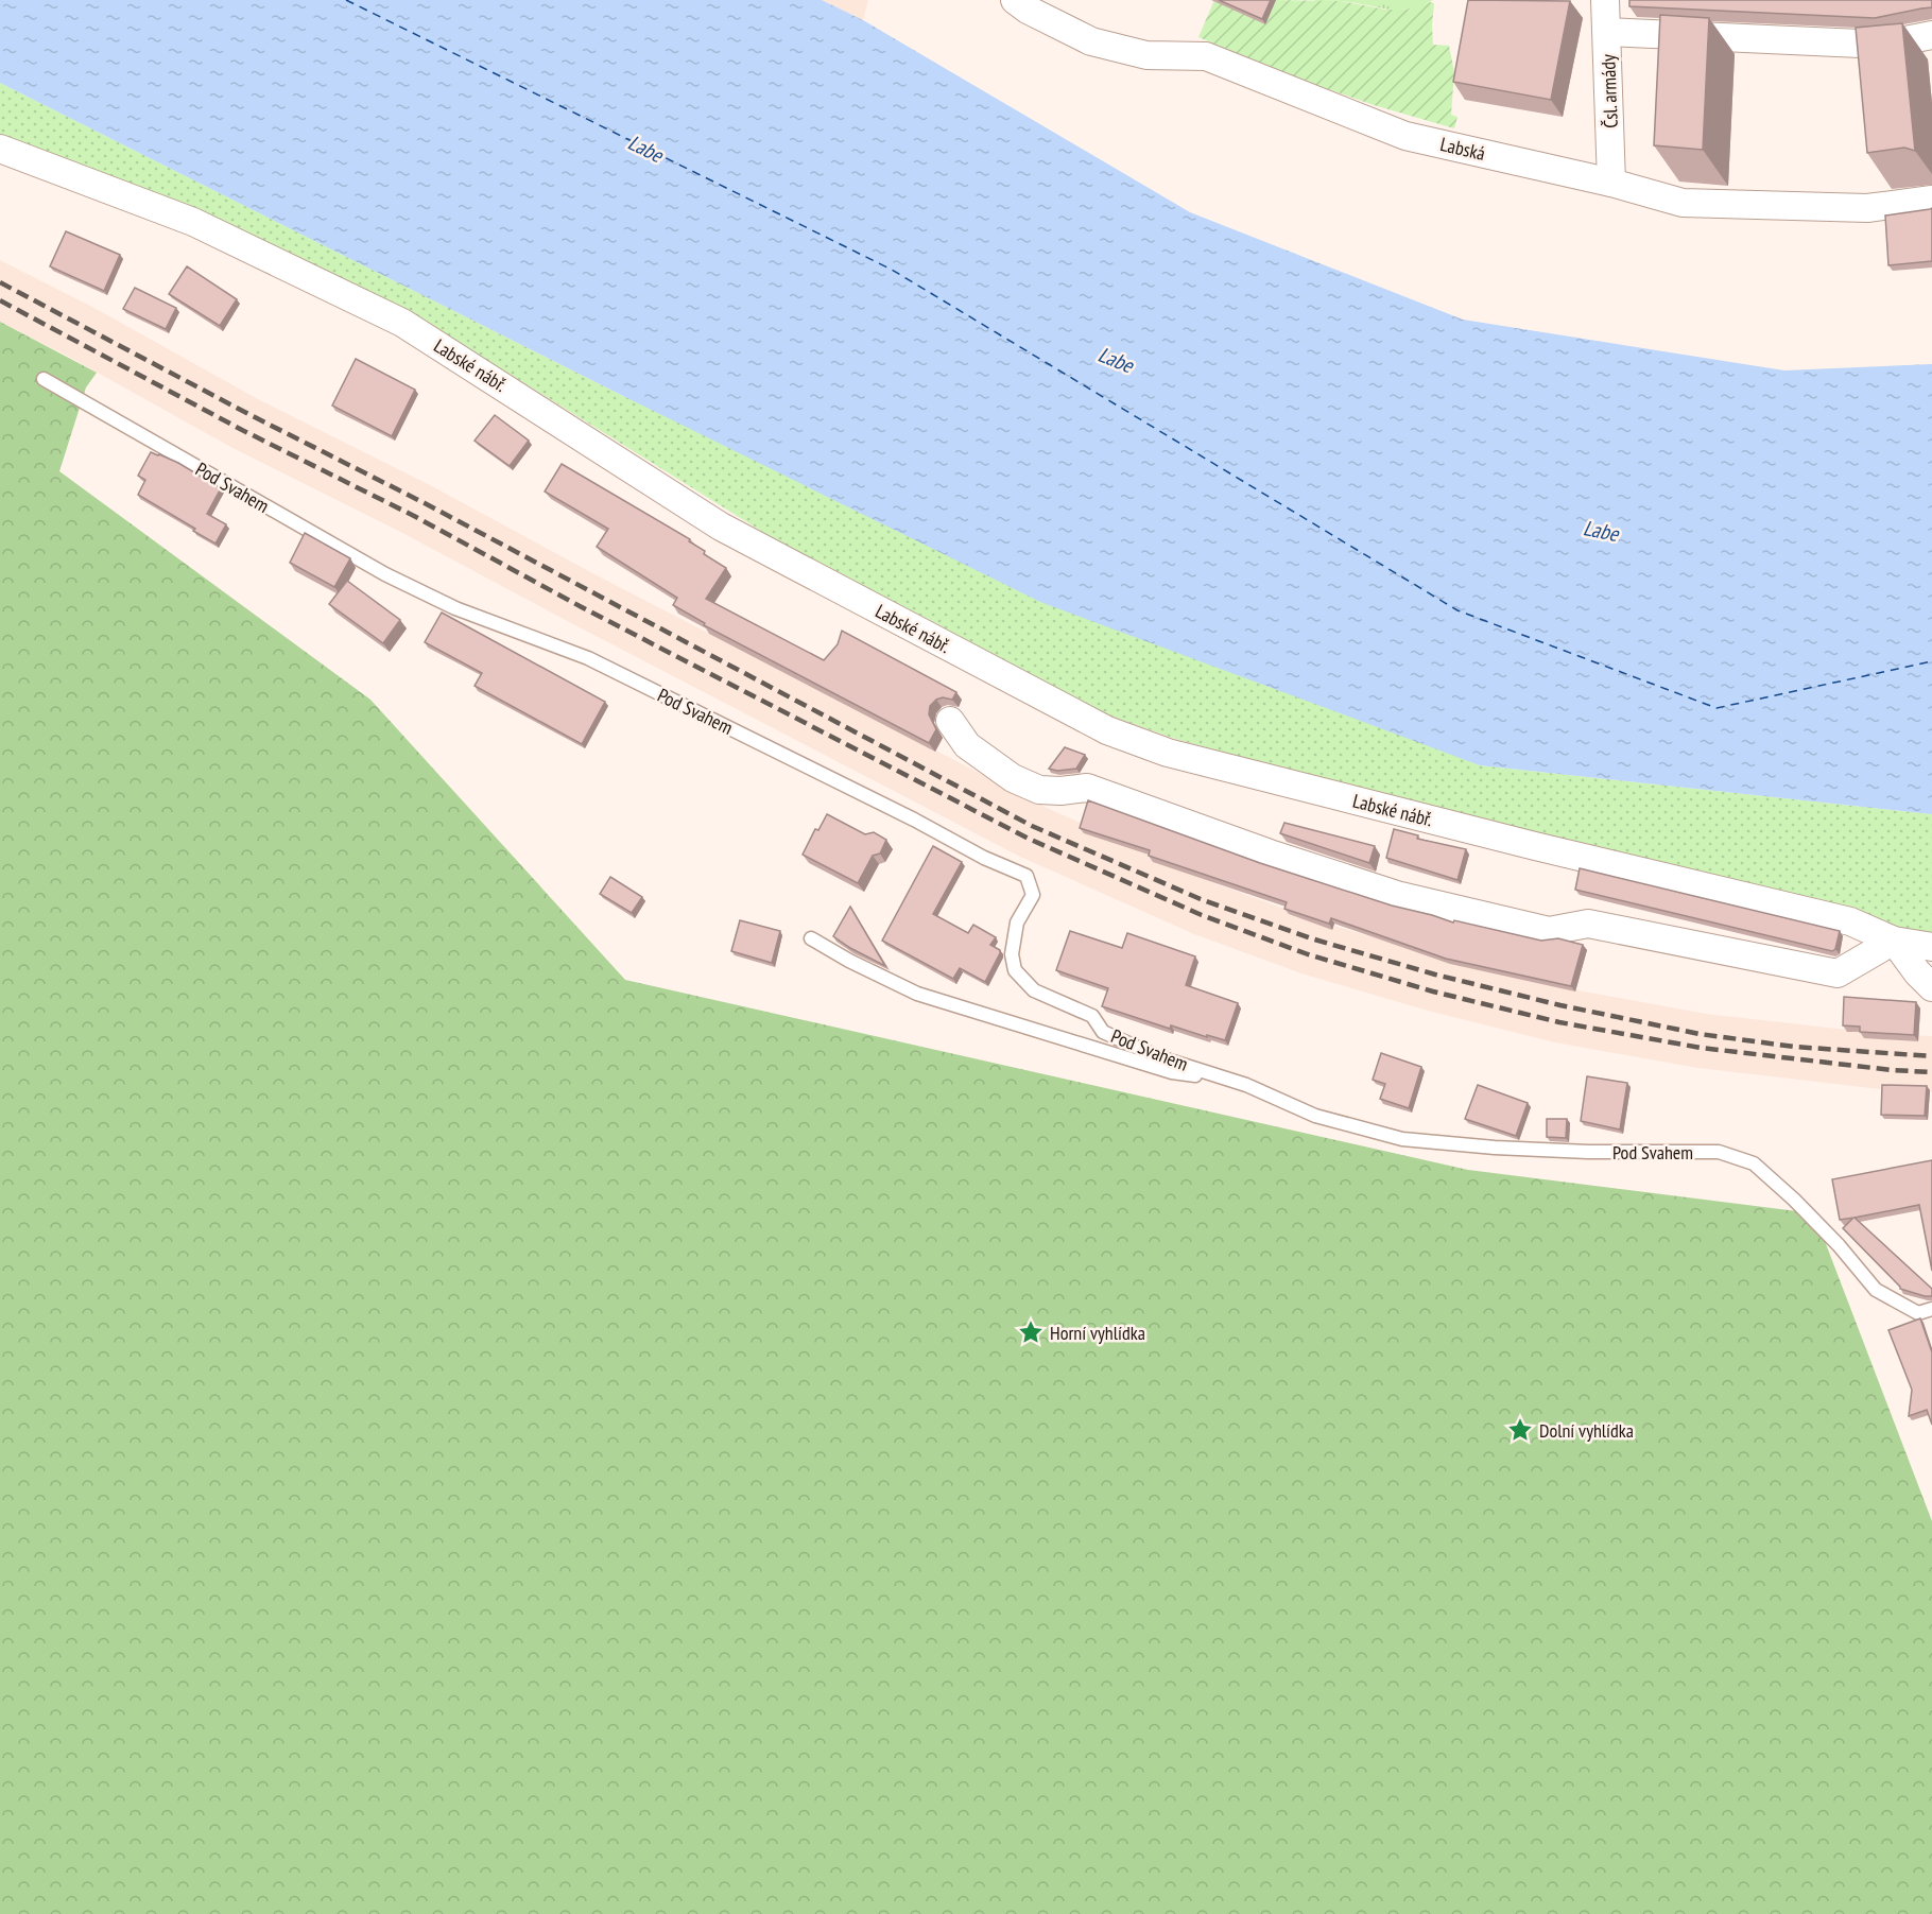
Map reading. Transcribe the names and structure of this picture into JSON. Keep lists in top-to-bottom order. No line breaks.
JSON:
{"streets":{"street":["Čsl. armády","Labská","Labské nábř."],"lane":["Pod Svahem"]},"crossings":[["Čsl. armády","Labská"]],"water":["Labe"],"places":{"place":["Horní vyhlídka","Dolní vyhlídka"]}}
